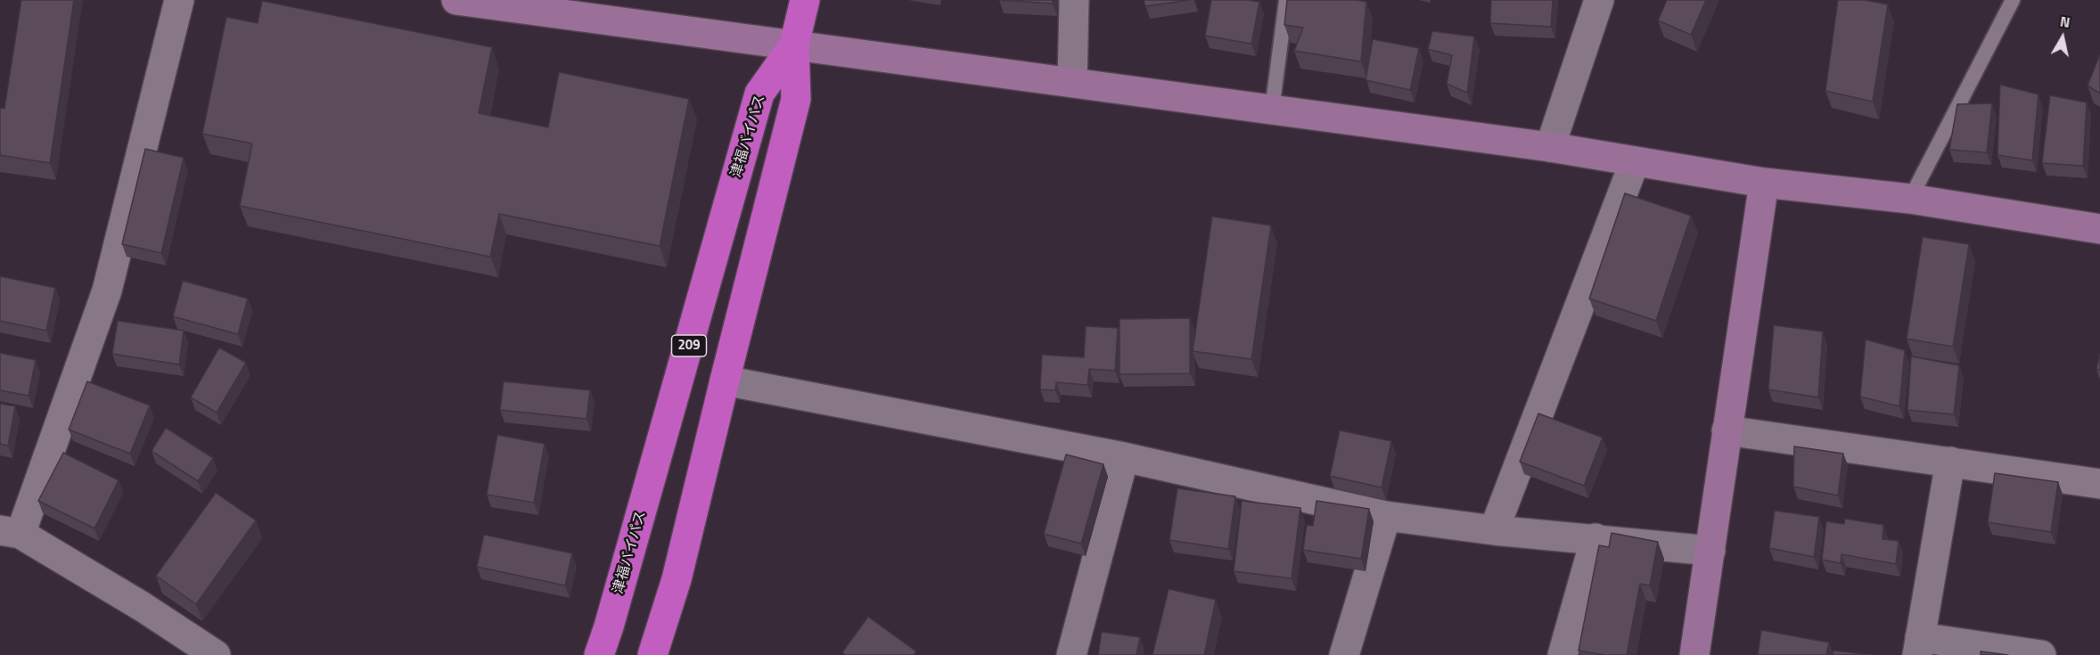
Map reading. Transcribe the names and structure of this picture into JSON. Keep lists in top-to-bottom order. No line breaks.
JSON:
{"streets":{"highway":["津福バイパス","209"]},"crossings":[["津福バイパス","209"]],"north":"top"}
